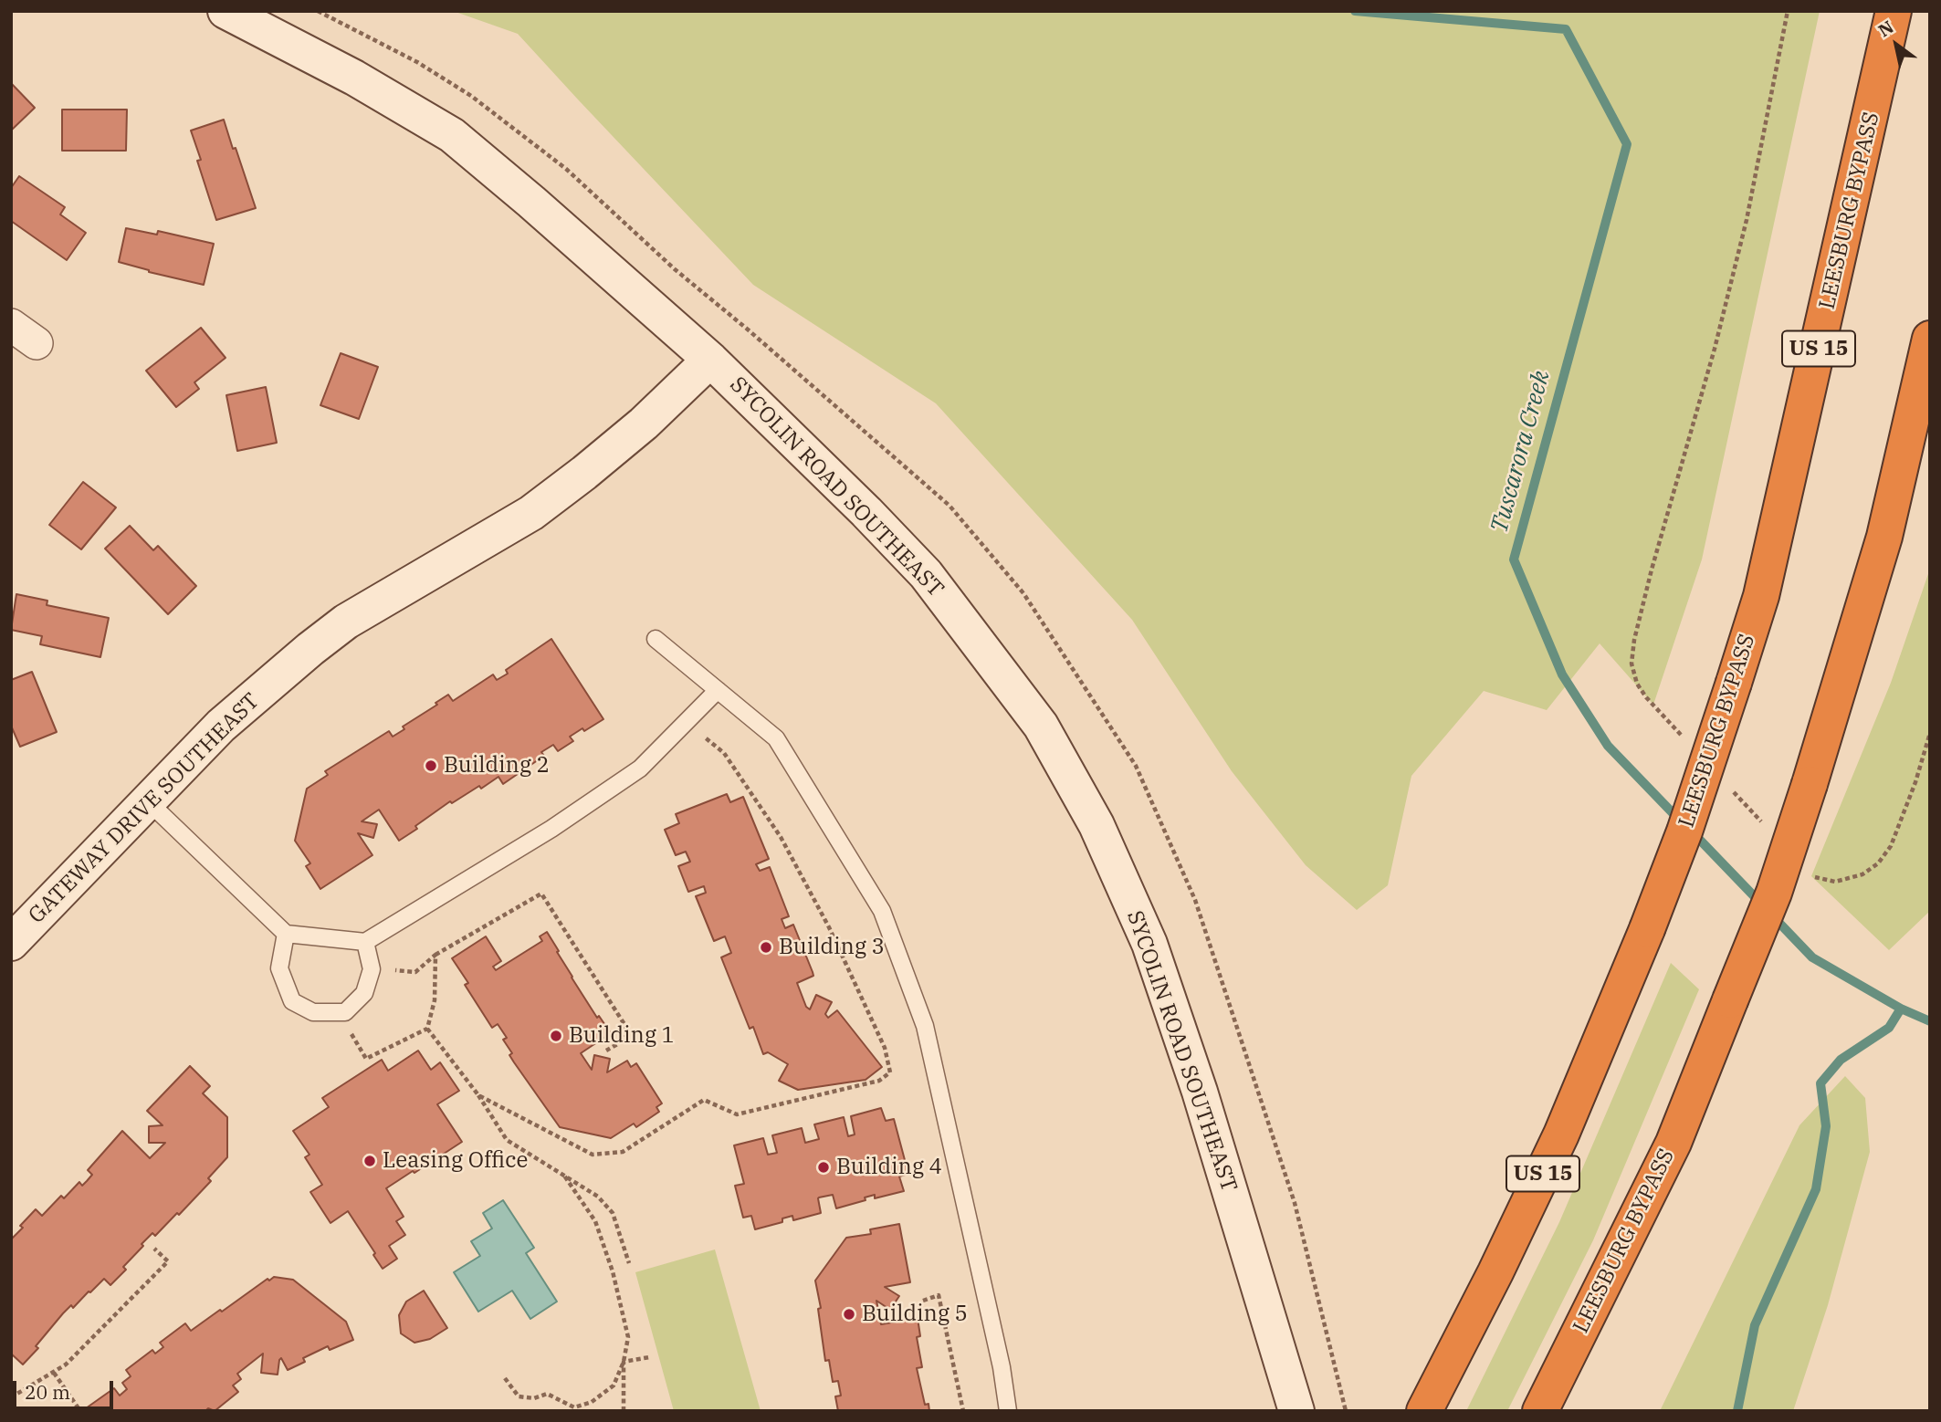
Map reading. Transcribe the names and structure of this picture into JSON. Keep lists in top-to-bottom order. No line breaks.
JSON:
{"streets":{"highway":["LEESBURG BYPASS","US 15"],"main road":["SYCOLIN ROAD SOUTHEAST","GATEWAY DRIVE SOUTHEAST"]},"crossings":[["SYCOLIN ROAD SOUTHEAST","GATEWAY DRIVE SOUTHEAST"]],"water":["Tuscarora Creek"],"places":["Building 2","Building 3","Building 1","Leasing Office","Building 4","Building 5"],"scale_bar":"20 m","north":"top left"}
